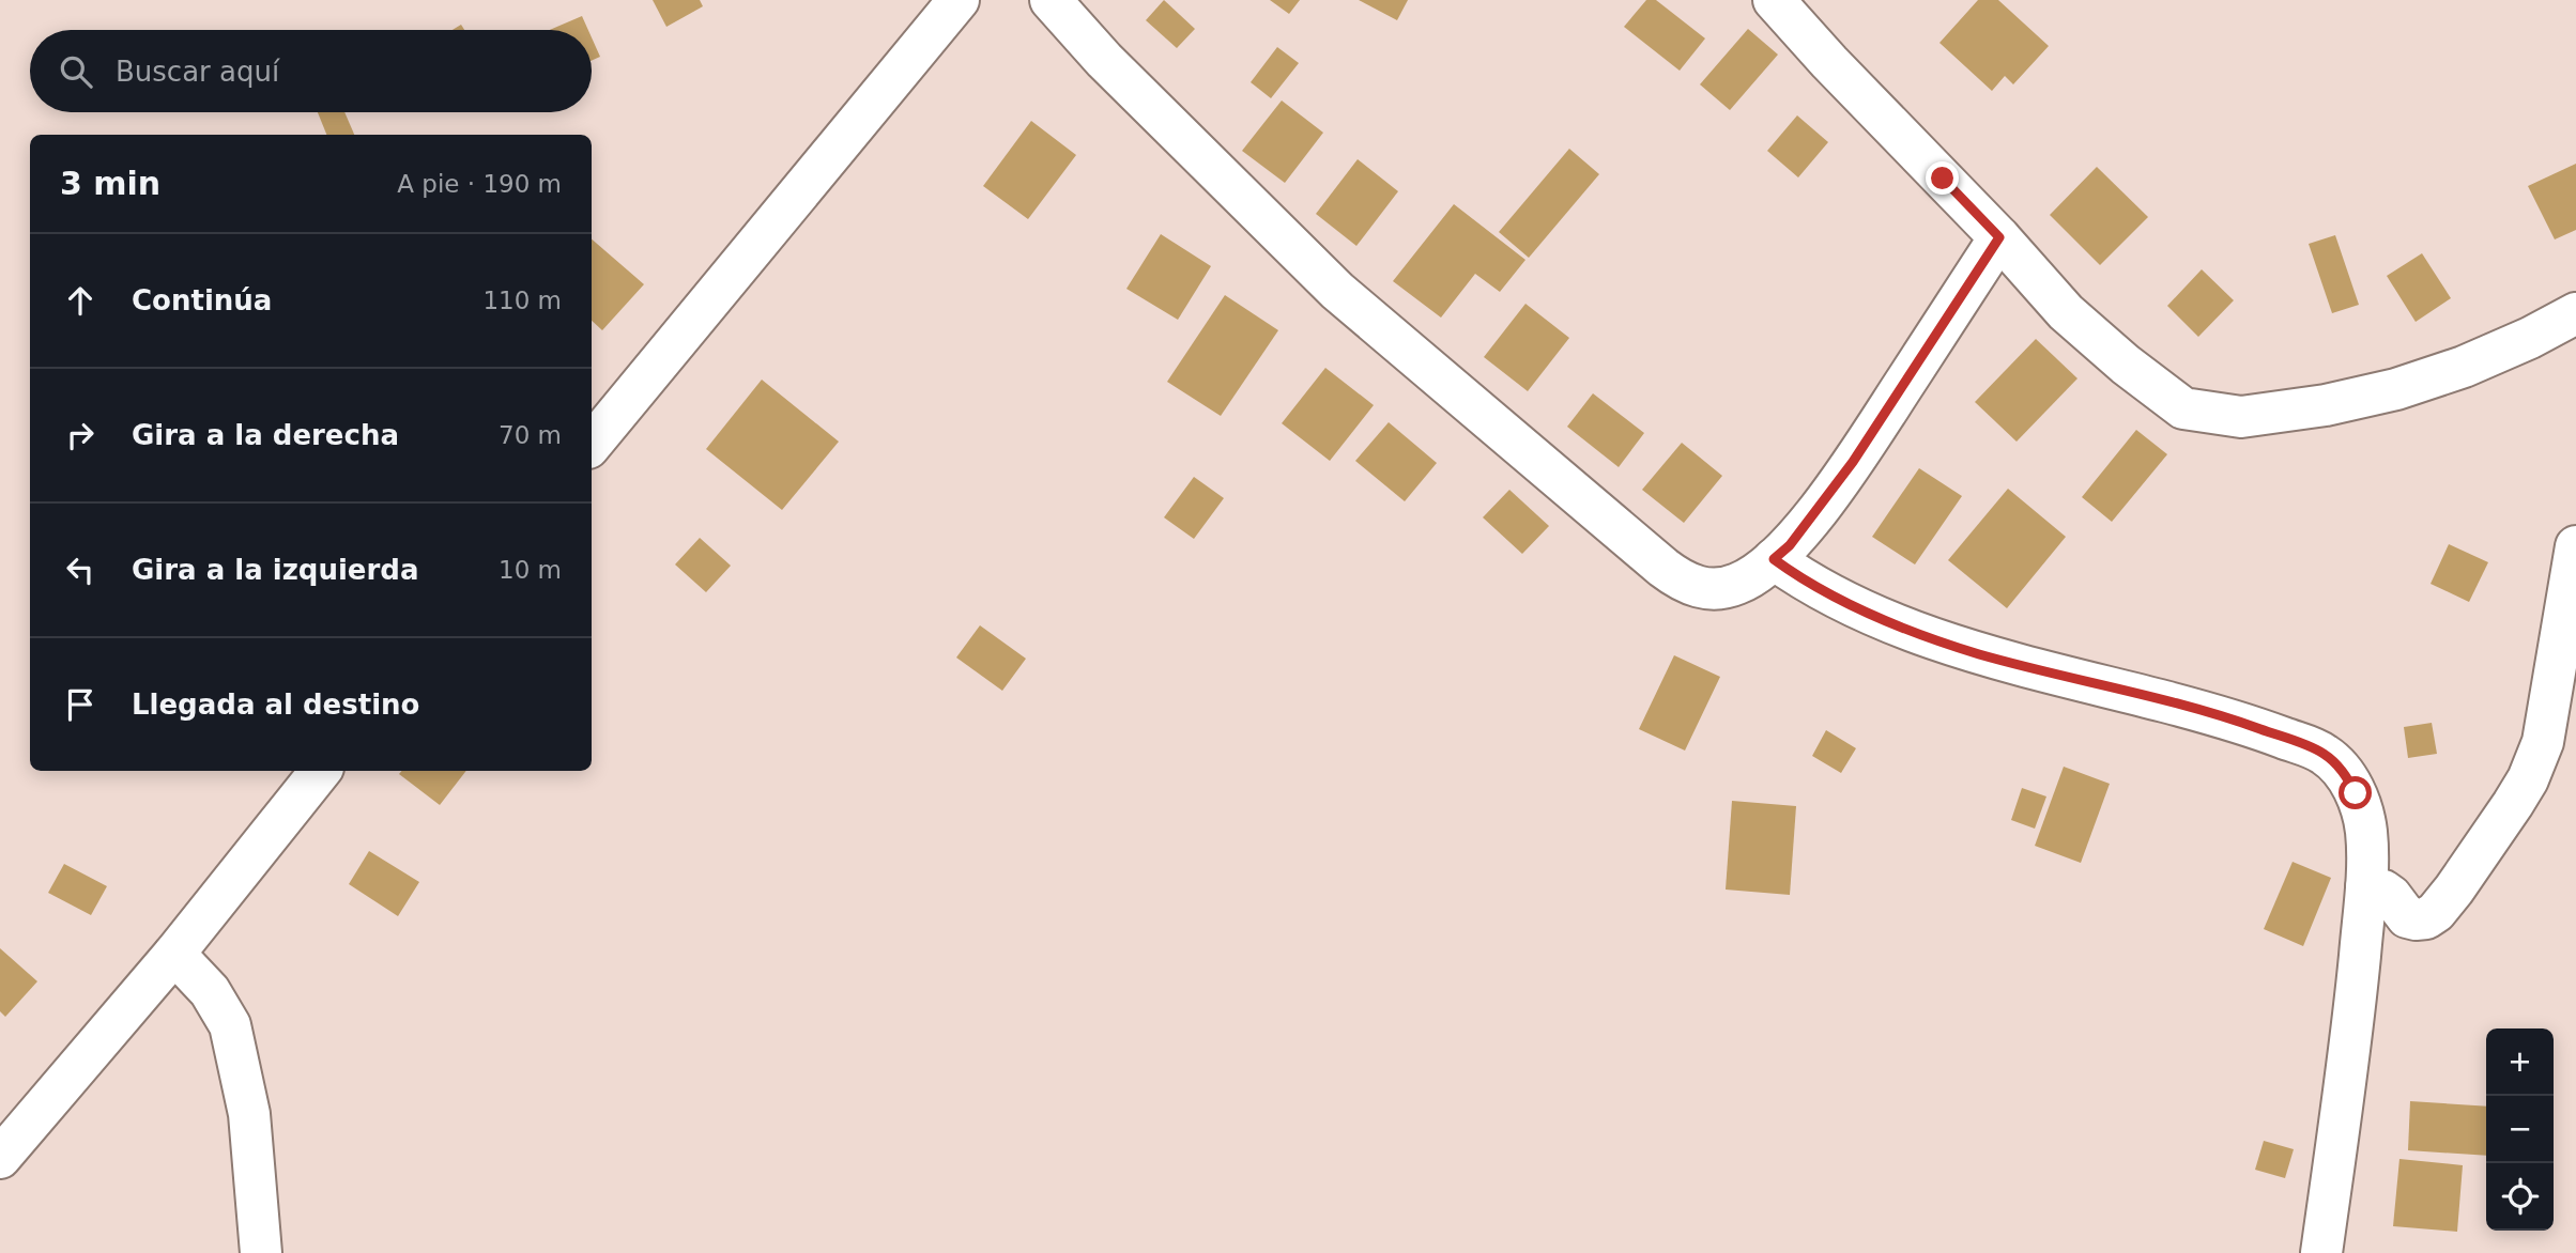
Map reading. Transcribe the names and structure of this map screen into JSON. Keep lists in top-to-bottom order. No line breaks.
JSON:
{"page":{"search":"Buscar aquí","heading":["3 min","A pie · 190 m"],"list":[["Continúa","110 m"],["Gira a la derecha","70 m"],["Gira a la izquierda","10 m"],"Llegada al destino"],"map_buttons":["+","−"]}}
